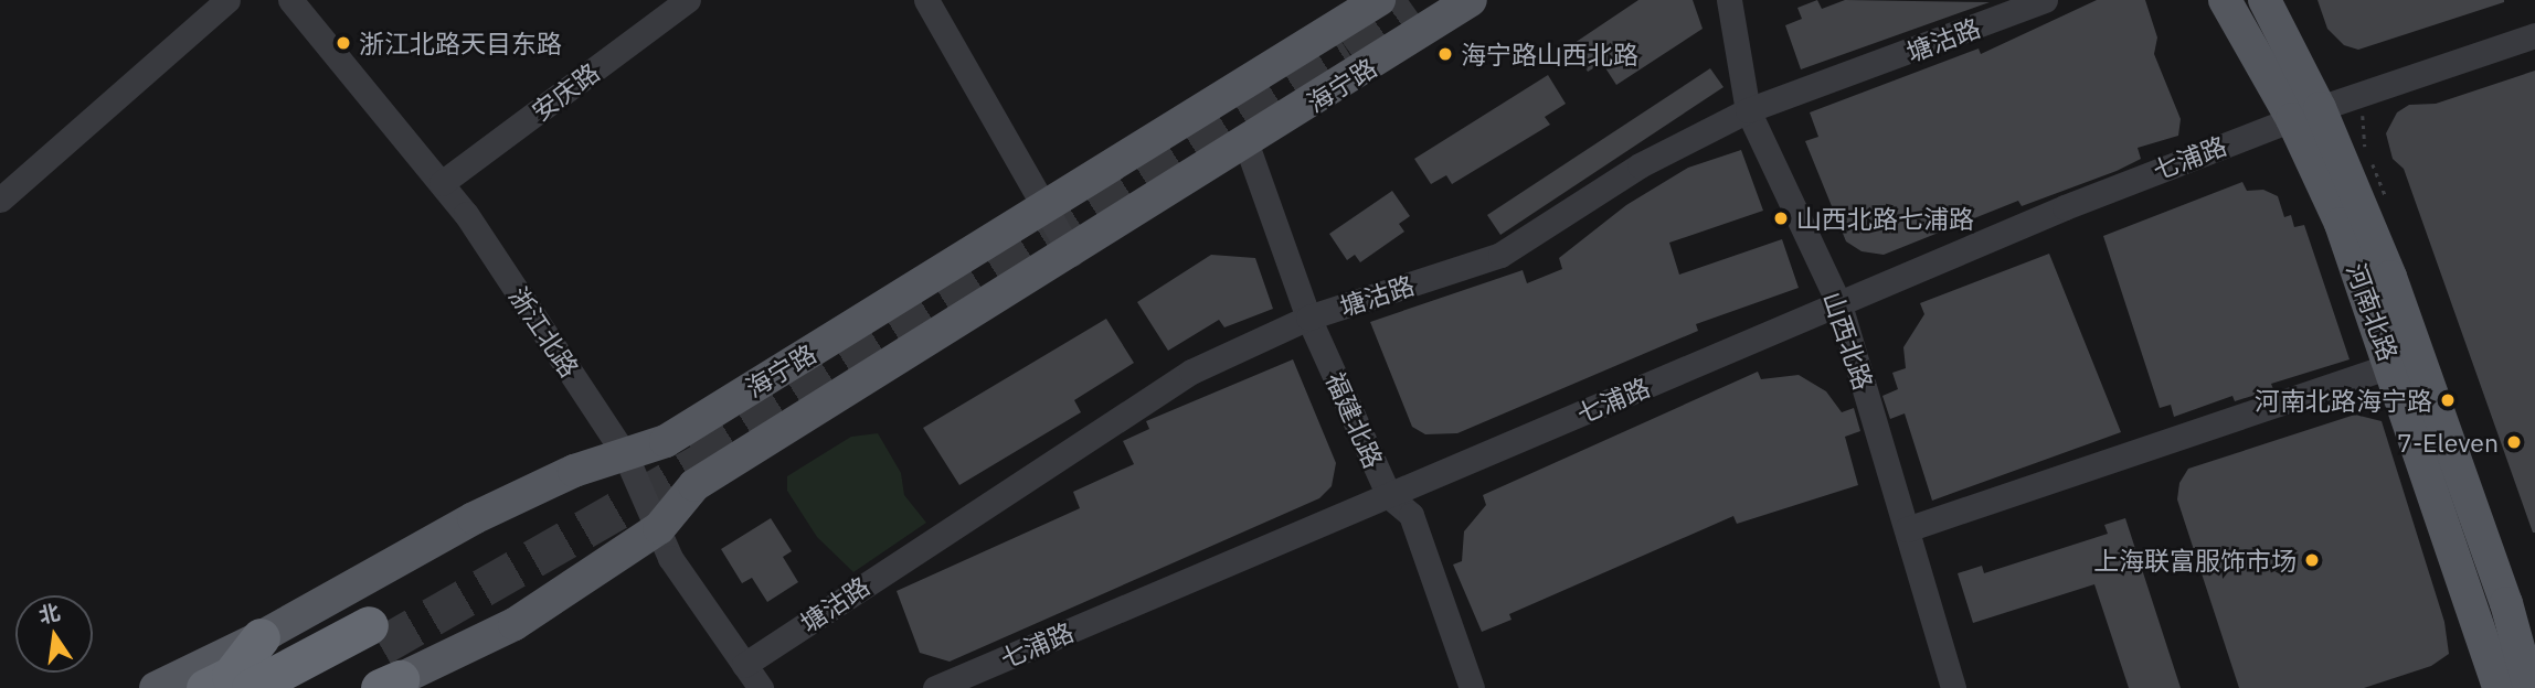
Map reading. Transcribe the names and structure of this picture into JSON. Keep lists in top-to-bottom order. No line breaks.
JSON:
{"streets":{"main road":["海宁路","河南北路"],"street":["塘沽路","安庆路","七浦路","浙江北路","山西北路","福建北路"]},"crossings":[["塘沽路","浙江北路"],["塘沽路","山西北路"],["塘沽路","福建北路"],["海宁路","浙江北路"],["海宁路","福建北路"],["安庆路","浙江北路"],["七浦路","河南北路"],["七浦路","山西北路"],["七浦路","福建北路"]],"places":["浙江北路天目东路","海宁路山西北路","山西北路七浦路","河南北路海宁路","7-Eleven","上海联富服饰市场"],"north":"top"}
